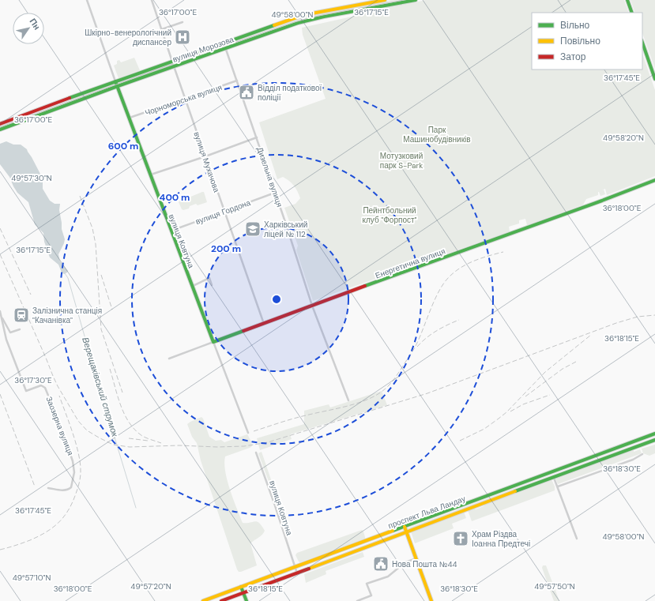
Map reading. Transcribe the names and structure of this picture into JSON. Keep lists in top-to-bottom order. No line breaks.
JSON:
{"streets":{"main road":["вулиця Морозова","вулиця Ковтуна","Енергетична вулиця","проспект Льва Ландау"],"street":["Чорноморська вулиця","вулиця Мухачова","Дизельна вулиця","вулиця Гордона","Заозерна вулиця"]},"crossings":[["вулиця Морозова","вулиця Мухачова"],["вулиця Морозова","Дизельна вулиця"],["вулиця Морозова","вулиця Ковтуна"],["Чорноморська вулиця","вулиця Мухачова"],["Чорноморська вулиця","Дизельна вулиця"],["Чорноморська вулиця","вулиця Ковтуна"],["вулиця Мухачова","вулиця Гордона"],["вулиця Мухачова","Енергетична вулиця"],["Дизельна вулиця","вулиця Гордона"],["Дизельна вулиця","Енергетична вулиця"],["вулиця Гордона","вулиця Ковтуна"],["вулиця Ковтуна","Енергетична вулиця"],["вулиця Ковтуна","проспект Льва Ландау"]],"water":["Верещаківський струмок"],"parks":["Парк Машинобудівників","Мотузковий парк S-Park","Пейнтбольний клуб \"Форпост\""],"places":{"hospital":["Шкірно-венерологічний диспансер"],"public building":["Відділ податкової поліції","Нова Пошта №44"],"school or university":["Харківський ліцей № 112"],"station":["Залізнична станція \"Качанівка\""],"church":["Храм Різдва Іоанна Предтечі"]},"legend":["Вільно","Повільно","Затор"],"north":"top right","coordinates":["36°17'00\"E","36°17'15\"E","49°58'00\"N","36°17'45\"E","49°58'20\"N","49°57'30\"N","36°18'00\"E","36°18'15\"E","36°17'30\"E","36°18'30\"E","49°57'10\"N","49°57'20\"N","49°57'50\"N"],"rings":["600 m","400 m","200 m"]}
